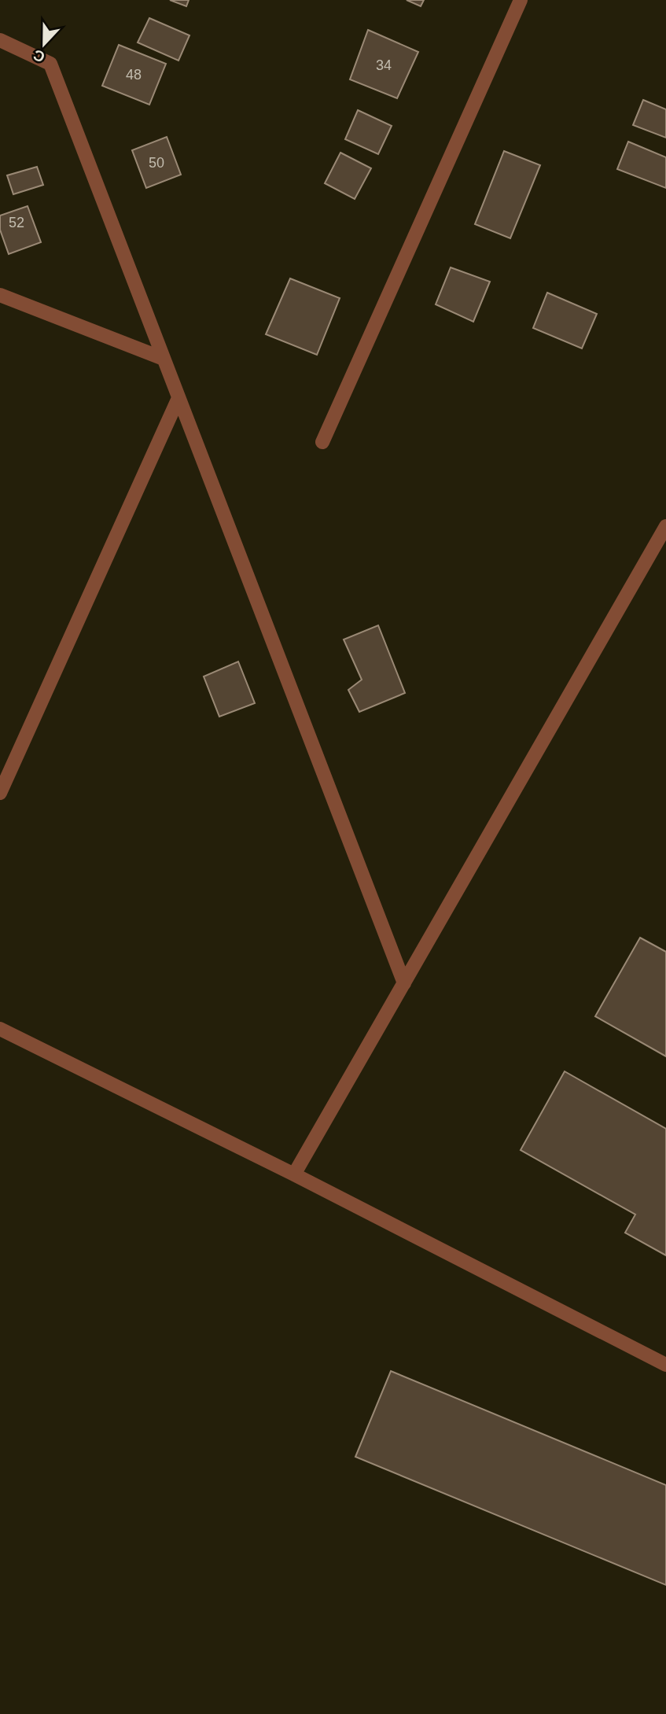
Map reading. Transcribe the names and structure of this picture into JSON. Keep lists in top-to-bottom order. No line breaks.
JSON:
{"house_numbers":["34","48","50","52"],"north":"bottom"}
